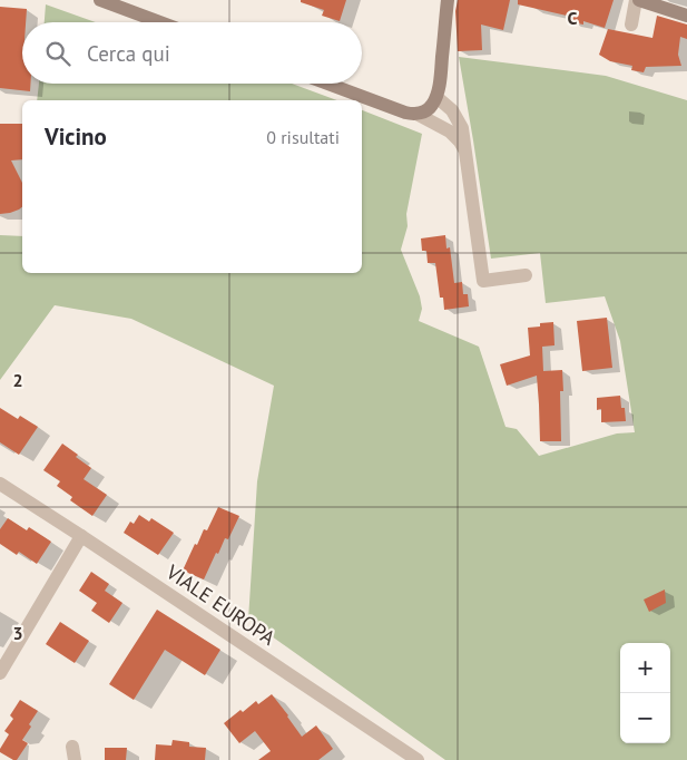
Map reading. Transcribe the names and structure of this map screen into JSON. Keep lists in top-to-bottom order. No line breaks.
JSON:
{"streets":{"street":["VIALE EUROPA"]},"page":{"search":"Cerca qui","heading":["Vicino","0 risultati"],"map_buttons":["+","−"]},"grid":{"columns":["C"],"rows":["2","3"]}}
